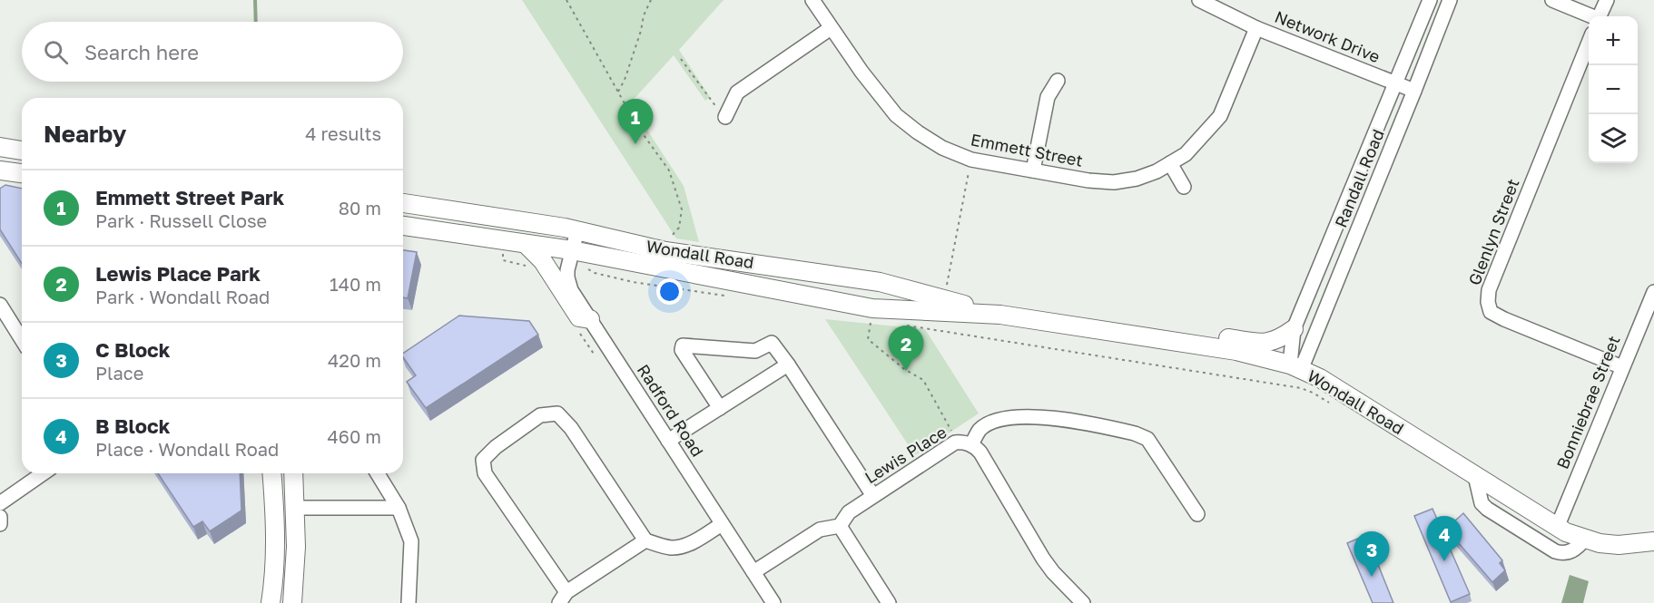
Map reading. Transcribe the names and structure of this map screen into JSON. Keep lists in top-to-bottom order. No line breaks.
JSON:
{"streets":{"main road":["Wondall Road"],"street":["Network Drive","Emmett Street","Randall Road","Glenlyn Street","Bonniebrae Street","Radford Road","Lewis Place"]},"crossings":[["Network Drive","Emmett Street"],["Network Drive","Randall Road"],["Randall Road","Wondall Road"],["Glenlyn Street","Bonniebrae Street"],["Wondall Road","Bonniebrae Street"],["Wondall Road","Radford Road"]],"page":{"map_buttons":["+","−"],"search":"Search here","heading":["Nearby","4 results"],"pins":["1","2","4","3"],"list":[{"mark":"1","name":"Emmett Street Park","note":"Park · Russell Close","value":"80 m"},{"mark":"2","name":"Lewis Place Park","note":"Park · Wondall Road","value":"140 m"},{"mark":"3","name":"C Block","note":"Place","value":"420 m"},{"mark":"4","name":"B Block","note":"Place · Wondall Road","value":"460 m"}]}}
